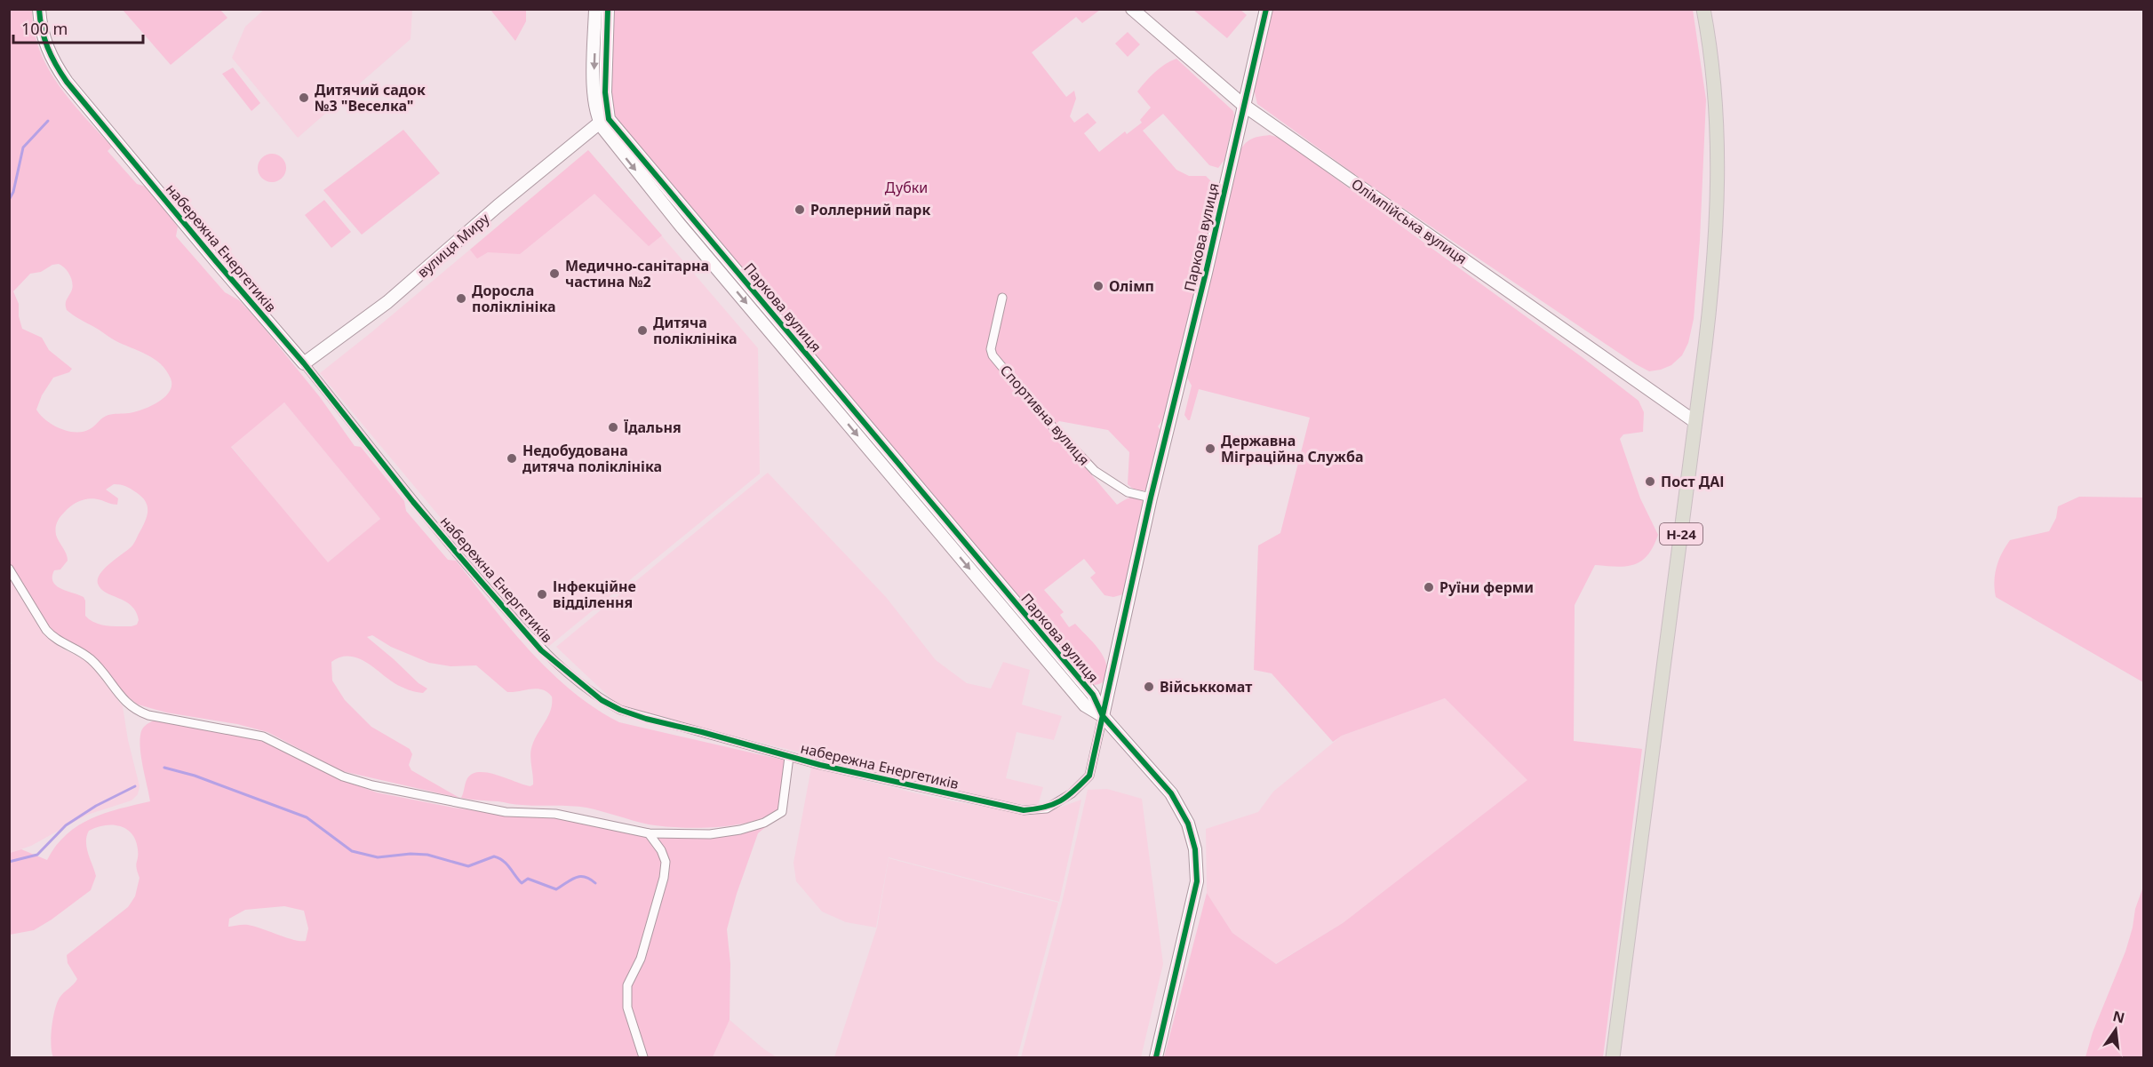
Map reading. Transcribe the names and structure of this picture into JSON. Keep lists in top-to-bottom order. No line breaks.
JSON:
{"streets":{"main road":["Н-24"],"street":["Олімпійська вулиця","Паркова вулиця","вулиця Миру","набережна Енергетиків","Спортивна вулиця"]},"crossings":[["Олімпійська вулиця","Паркова вулиця"],["Олімпійська вулиця","Н-24"],["Паркова вулиця","вулиця Миру"],["Паркова вулиця","набережна Енергетиків"],["Паркова вулиця","Спортивна вулиця"],["вулиця Миру","набережна Енергетиків"]],"parks":["Дубки"],"places":["Дитячий садок №3 \"Веселка\"","Роллерний парк","Медично-санітарна частина №2","Олімп","Доросла поліклініка","Дитяча поліклініка","Їдальня","Державна Міграційна Служба","Недобудована дитяча поліклініка","Пост ДАІ","Руїни ферми","Інфекційне відділення","Військкомат"],"scale_bar":"100 m","north":"top"}
